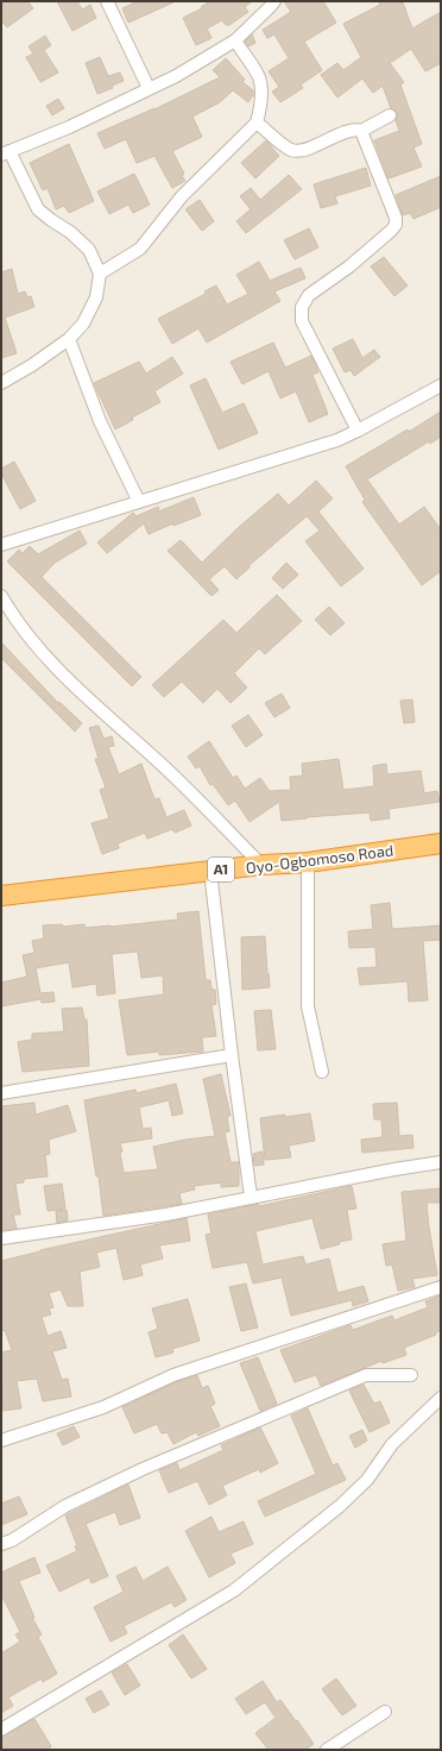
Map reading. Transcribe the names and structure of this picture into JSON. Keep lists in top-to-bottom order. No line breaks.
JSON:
{"streets":{"highway":["Oyo-Ogbomoso Road","A1"]}}
